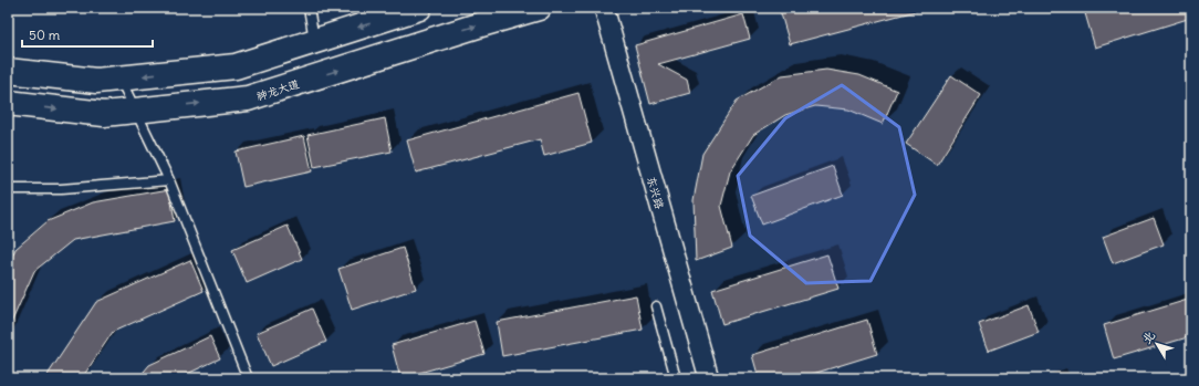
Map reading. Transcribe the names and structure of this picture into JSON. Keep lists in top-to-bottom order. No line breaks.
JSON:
{"streets":{"main road":["神龙大道"],"street":["东兴路"]},"scale_bar":"50 m","north":"top left"}
